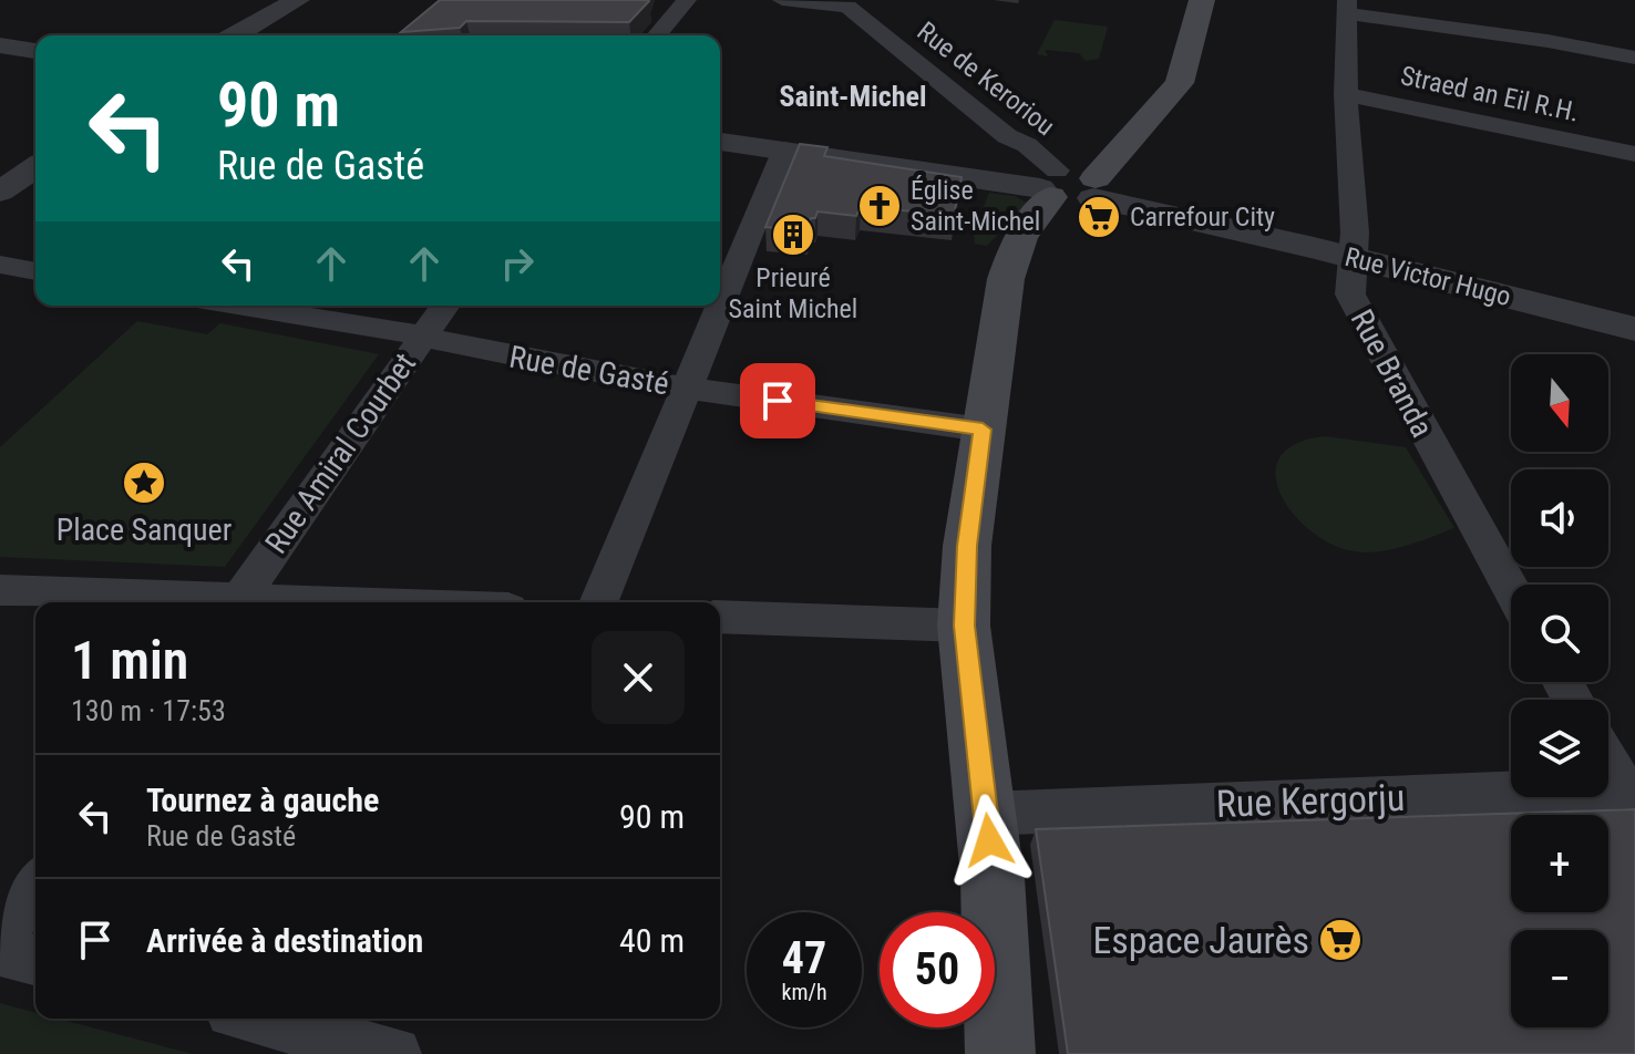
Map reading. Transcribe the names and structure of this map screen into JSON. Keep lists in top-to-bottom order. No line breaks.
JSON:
{"streets":{"street":["Rue de Keroriou","Straed an Eil R.H.","Rue Victor Hugo","Rue de Gasté","Rue Branda","Rue Amiral Courbet","Rue Kergorju"]},"crossings":[["Rue de Keroriou","Rue Victor Hugo"],["Straed an Eil R.H.","Rue Branda"],["Rue Victor Hugo","Rue Branda"],["Rue de Gasté","Rue Amiral Courbet"]],"districts":["Saint-Michel"],"places":{"church":["Église Saint-Michel"],"supermarket":["Carrefour City","Espace Jaurès"],"building":["Prieuré Saint Michel"],"place":["Place Sanquer"]},"north":"bottom","page":{"turn":["90 m","Rue de Gasté"],"map_buttons":["+","−"],"heading":["1 min","130 m · 17:53"],"list":[{"name":"Tournez à gauche","note":"Rue de Gasté","value":"90 m"},{"name":"Arrivée à destination","value":"40 m"}],"speed":"47 km/h","limit":"50"}}
